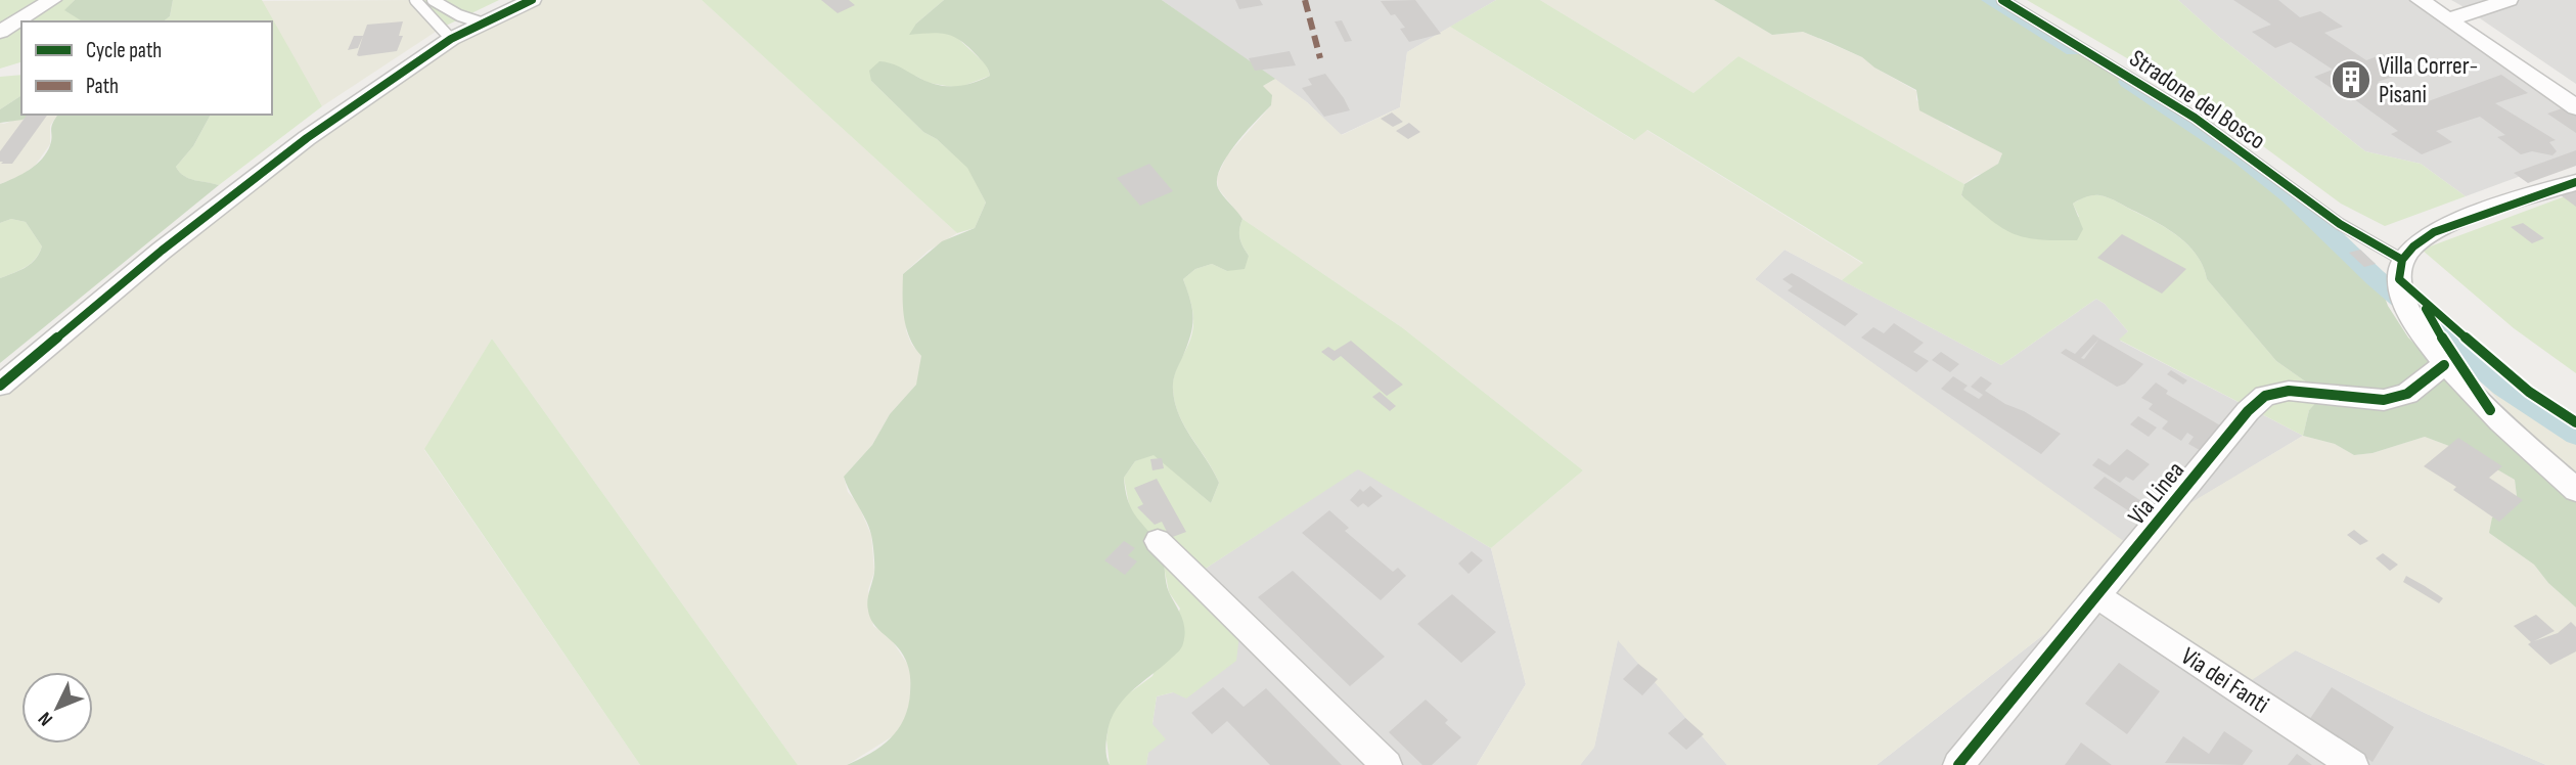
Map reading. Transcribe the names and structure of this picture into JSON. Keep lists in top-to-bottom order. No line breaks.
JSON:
{"streets":{"street":["Via Linea","Via dei Fanti"],"lane":["Stradone del Bosco"]},"crossings":[["Via Linea","Via dei Fanti"]],"places":{"building":["Villa Correr- Pisani"]},"legend":["Cycle path","Path"],"north":"bottom left"}
